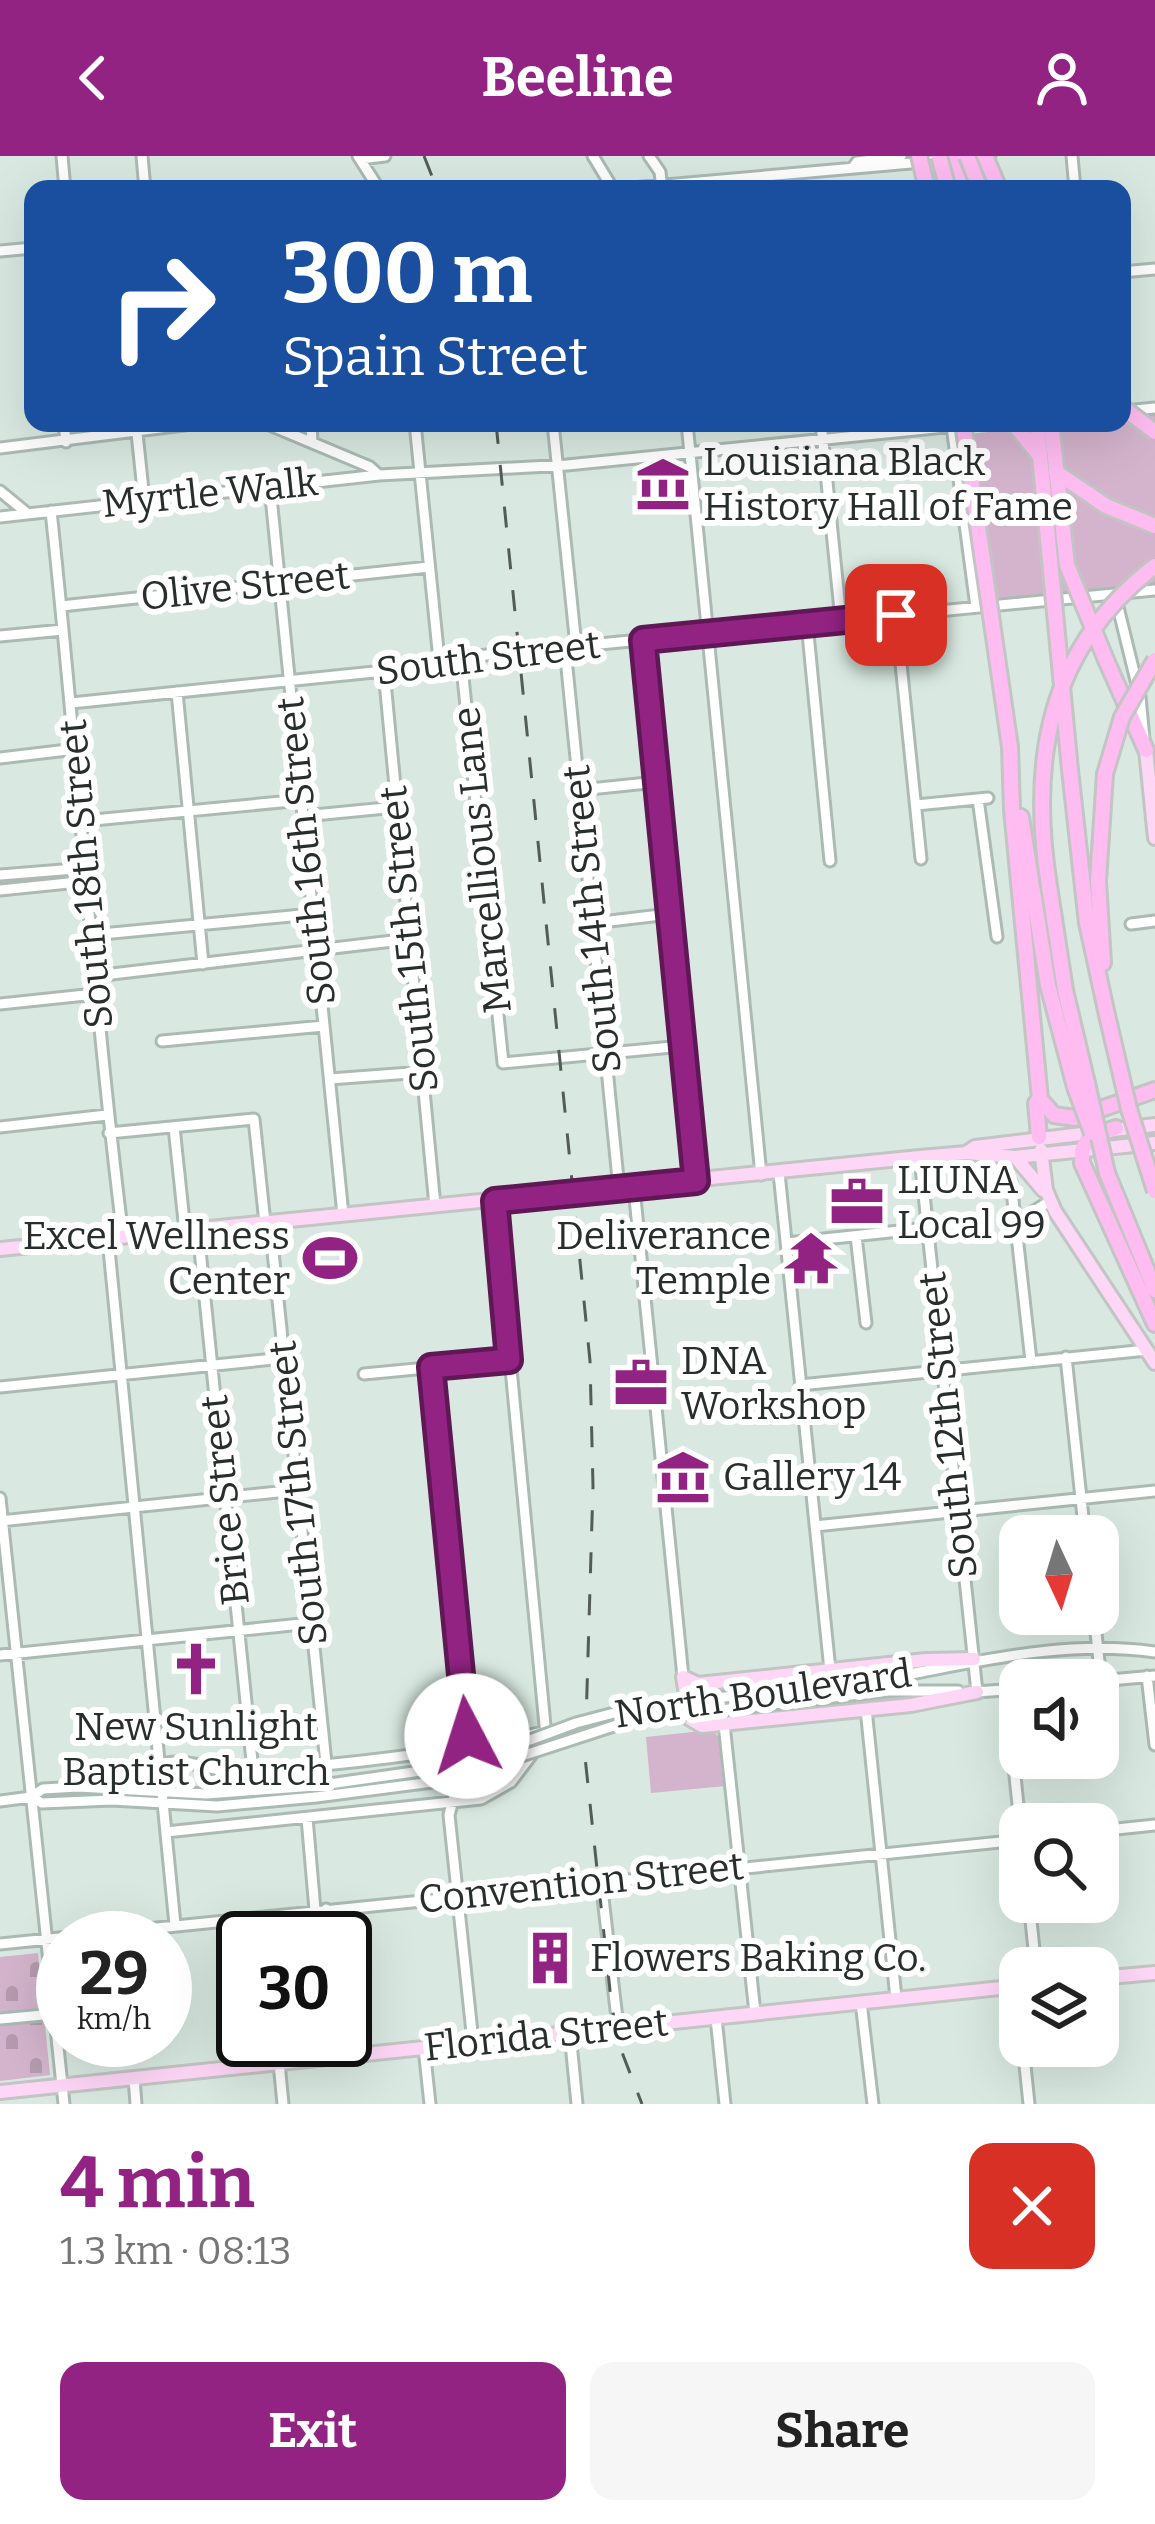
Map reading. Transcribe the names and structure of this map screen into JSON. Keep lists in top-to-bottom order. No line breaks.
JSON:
{"streets":{"main road":["Florida Street"],"street":["Myrtle Walk","Olive Street","South Street","South 16th Street","Marcellious Lane","South 18th Street","South 14th Street","South 15th Street","South 12th Street","South 17th Street","Brice Street","North Boulevard","Convention Street"]},"crossings":[["Myrtle Walk","South 16th Street"],["Myrtle Walk","South 18th Street"],["Myrtle Walk","South 14th Street"],["Olive Street","South 16th Street"],["Olive Street","South 18th Street"],["South Street","South 16th Street"],["South Street","Marcellious Lane"],["South Street","South 18th Street"],["South Street","South 14th Street"],["South Street","South 15th Street"],["Marcellious Lane","South 14th Street"],["South 12th Street","North Boulevard"],["South 17th Street","Brice Street"]],"places":{"museum":["Louisiana Black History Hall of Fame","Gallery 14"],"office":["LIUNA Local 99","DNA Workshop"],"sports":["Excel Wellness Center"],"temple":["Deliverance Temple"],"church":["New Sunlight Baptist Church"],"building":["Flowers Baking Co."]},"north":"bottom","page":{"header":"Beeline","turn":["300 m","Spain Street"],"speed":"29 km/h","limit":"30","heading":["4 min","1.3 km · 08:13"],"buttons":["Exit","Share"]}}
